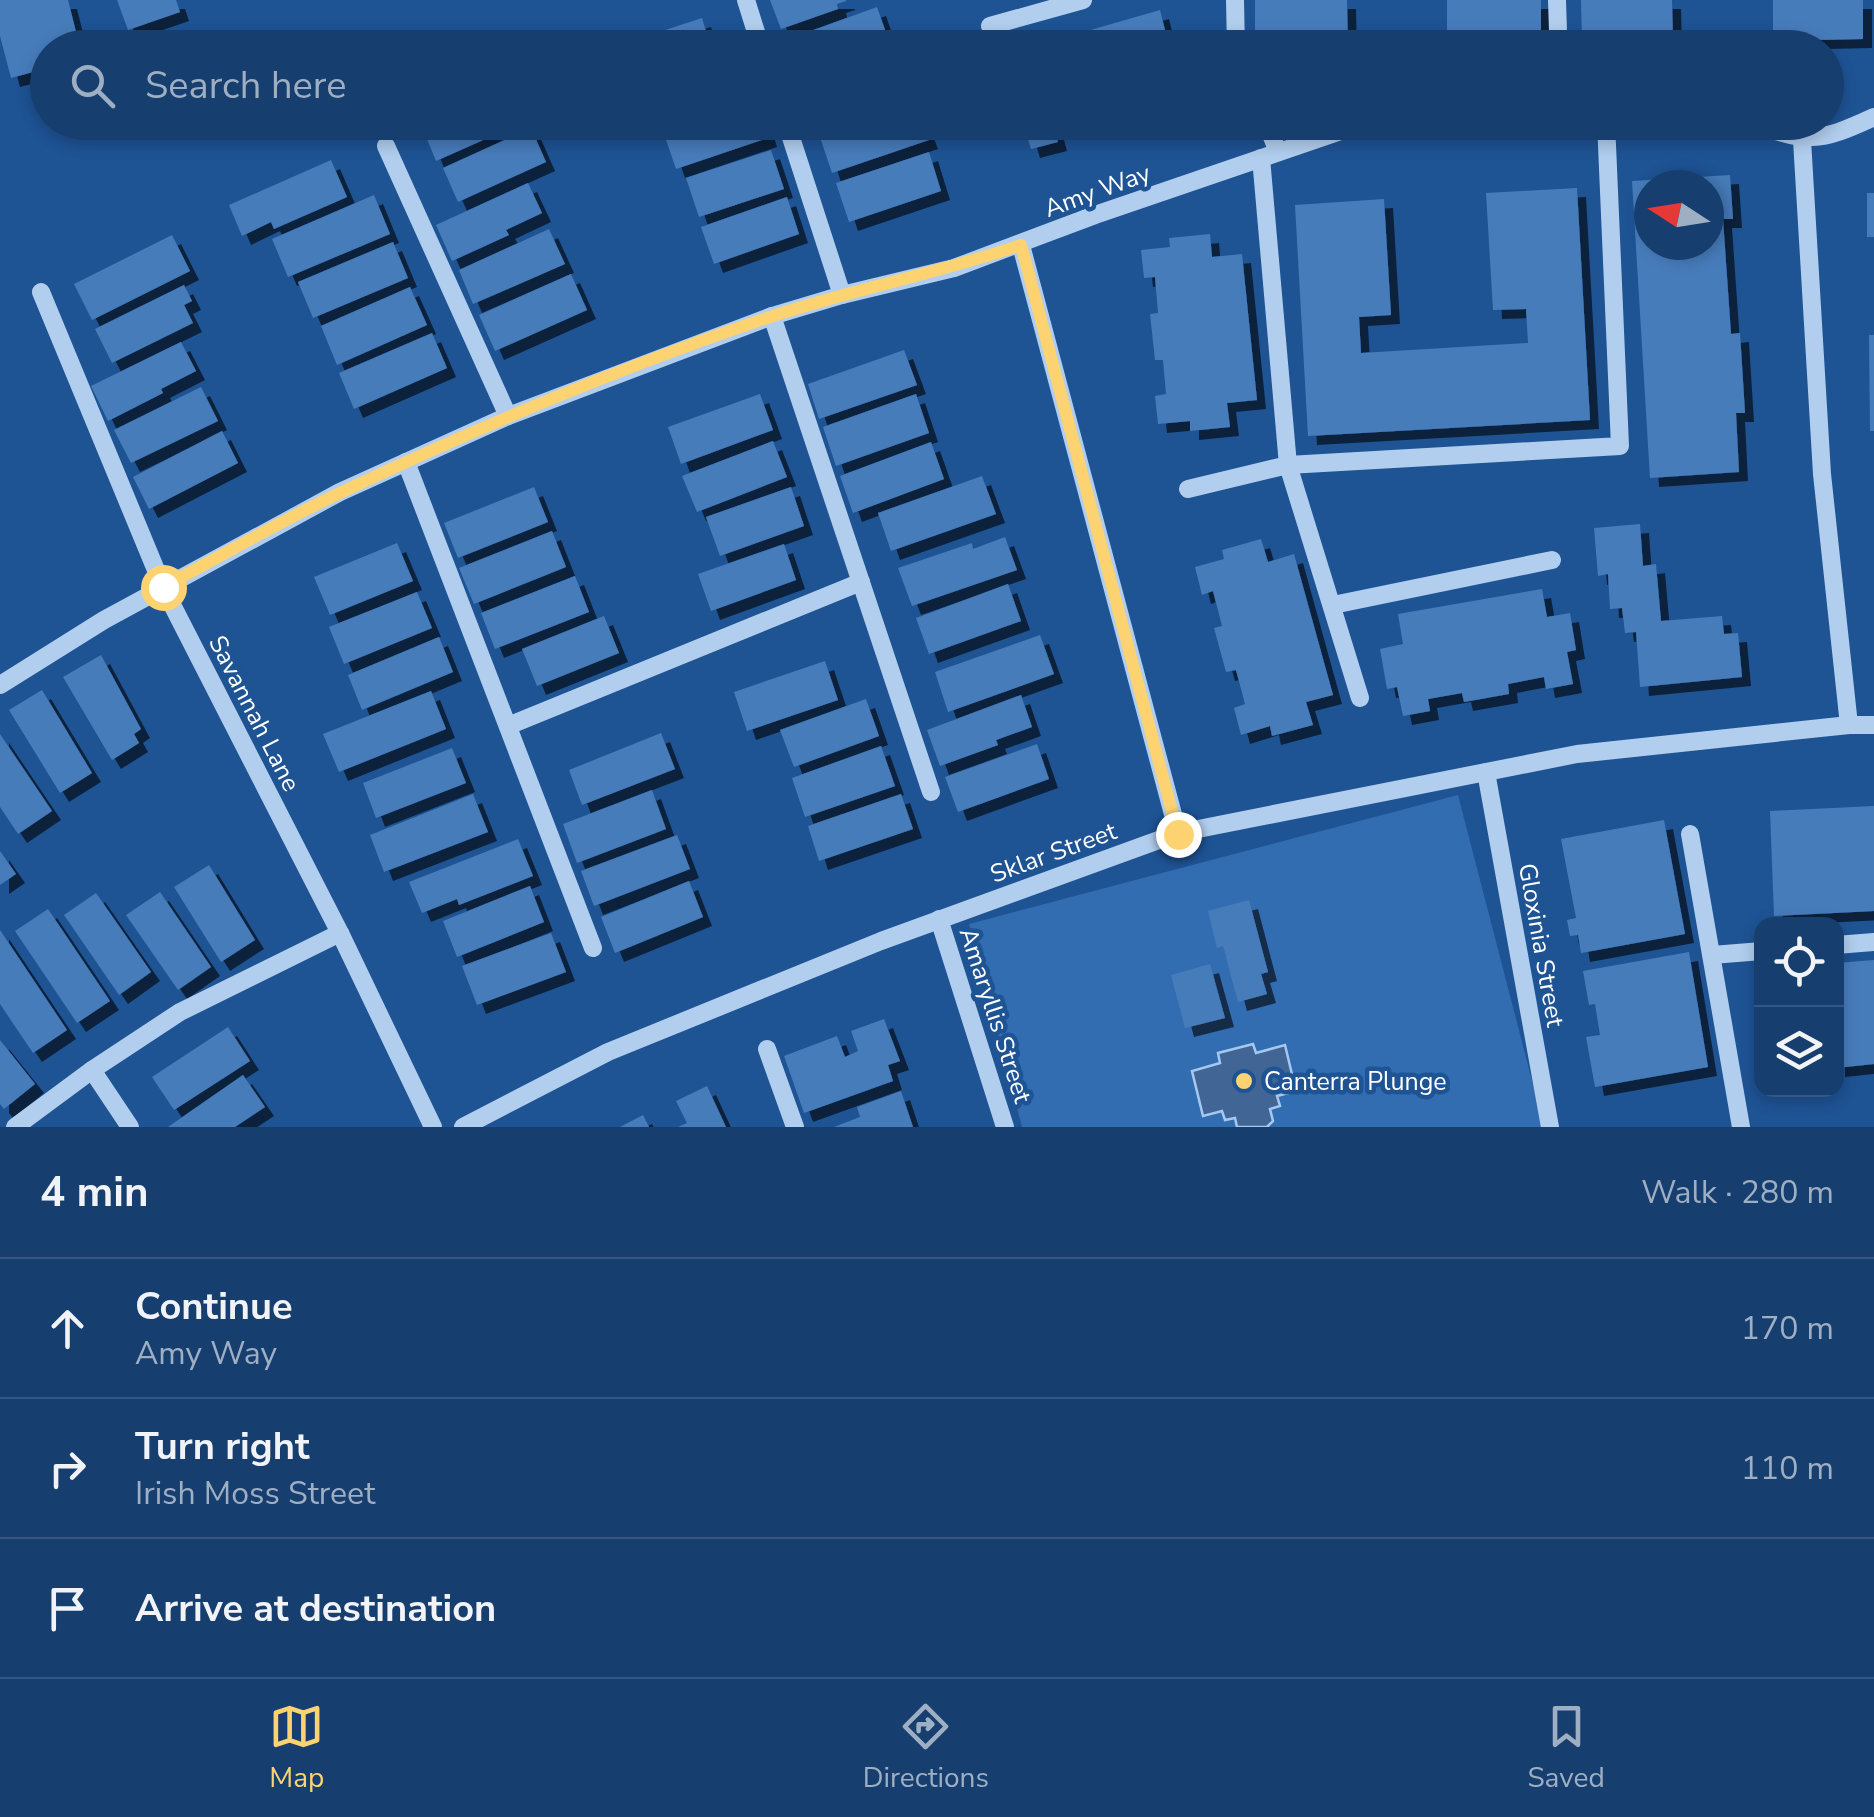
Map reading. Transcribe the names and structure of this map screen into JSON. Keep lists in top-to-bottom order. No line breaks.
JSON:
{"streets":{"street":["Amy Way","Savannah Lane","Sklar Street","Gloxinia Street","Amaryllis Street"]},"crossings":[["Amy Way","Savannah Lane"],["Sklar Street","Gloxinia Street"],["Sklar Street","Amaryllis Street"]],"places":["Canterra Plunge"],"north":"left","page":{"search":"Search here","heading":["4 min","Walk · 280 m"],"list":[["Continue","Amy Way","170 m"],["Turn right","Irish Moss Street","110 m"],"Arrive at destination"],"nav":["Map","Directions","Saved"]}}
